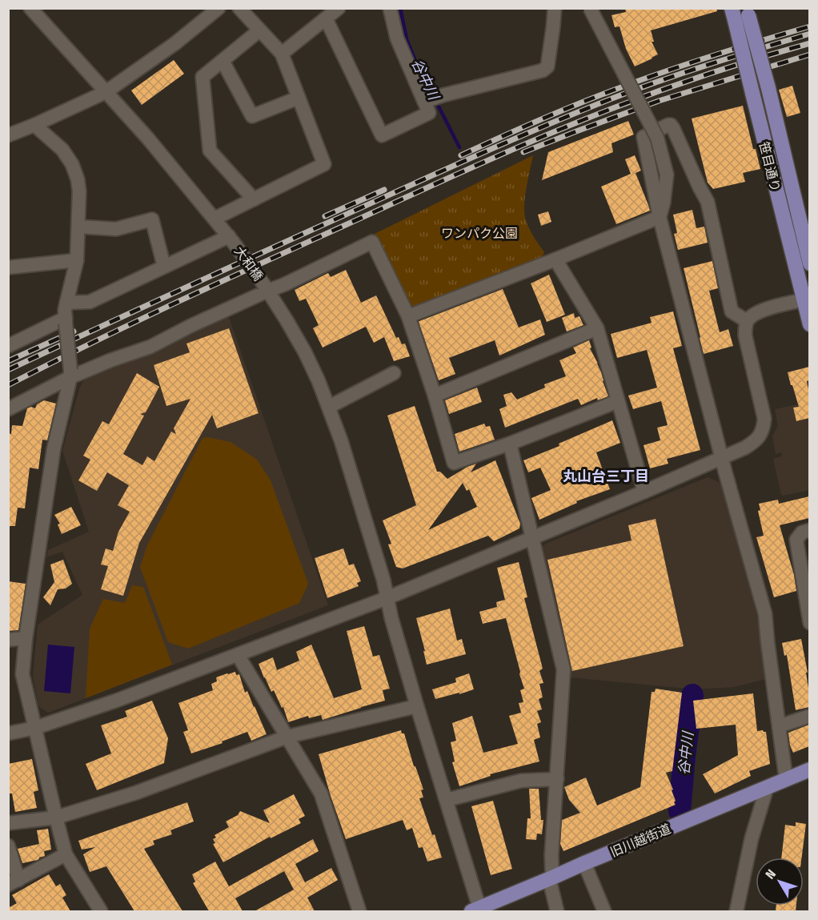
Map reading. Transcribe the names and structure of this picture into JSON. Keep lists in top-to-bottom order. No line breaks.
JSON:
{"streets":{"main road":["笹目通り","旧川越街道"],"street":["大和橋"]},"crossings":[["大和橋","旧川越街道"]],"districts":["丸山台三丁目"],"water":["谷中川"],"parks":["ワンパク公園"],"north":"top left"}
